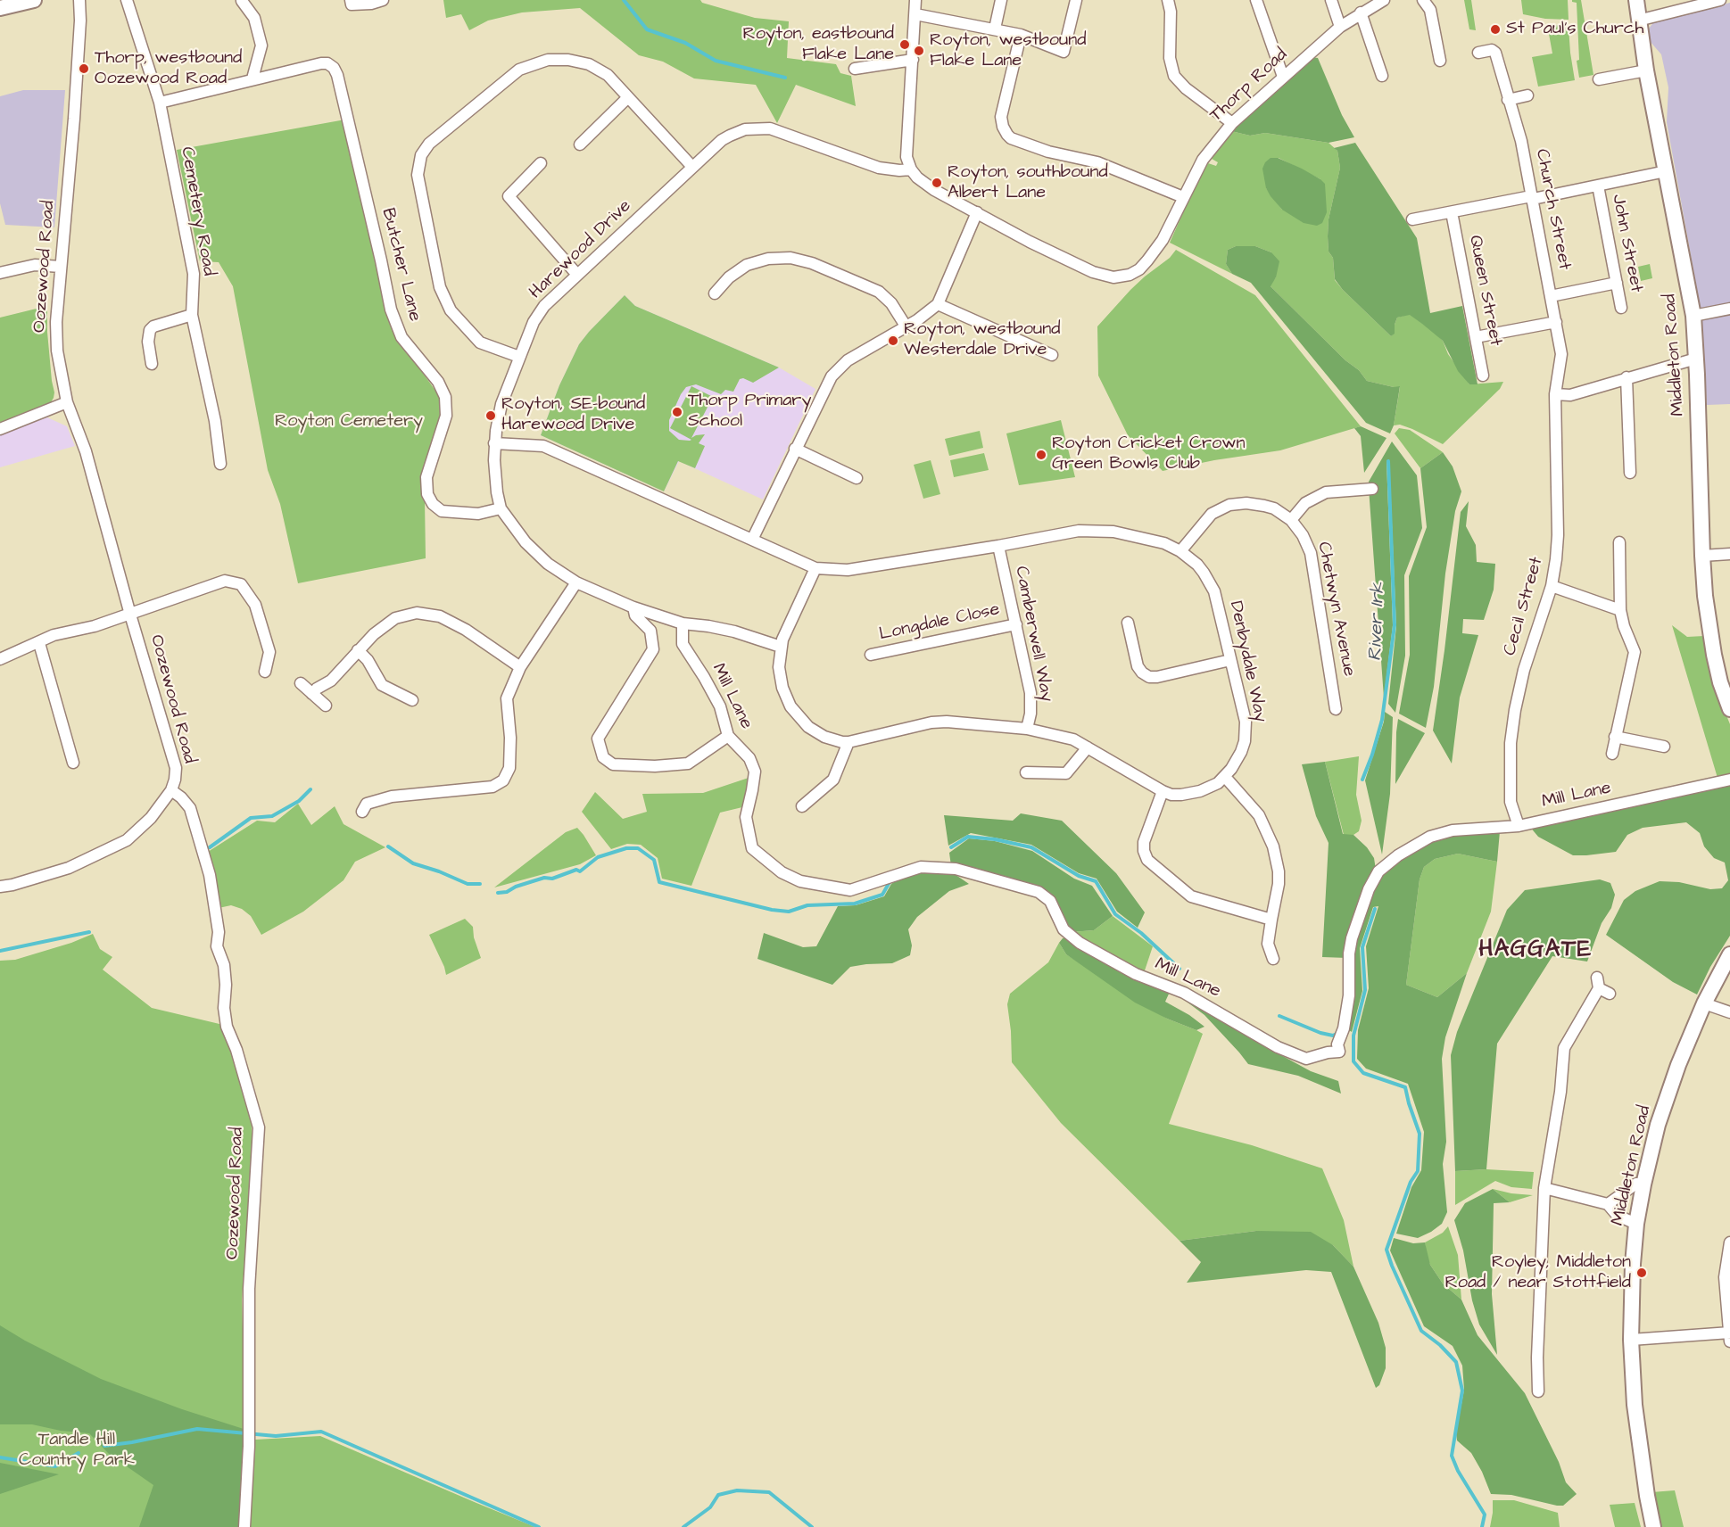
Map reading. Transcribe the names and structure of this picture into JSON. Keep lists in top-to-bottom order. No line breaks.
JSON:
{"streets":{"main road":["Middleton Road"],"street":["Thorp Road","Church Street","Cemetery Road","John Street","Harewood Drive","Butcher Lane","Oozewood Road","Queen Street","Cecil Street","Chetwyn Avenue","Longdale Close","Camberwell Way","Denbydale Way","Mill Lane"]},"crossings":[["Church Street","Cecil Street"],["Harewood Drive","Butcher Lane"],["Harewood Drive","Denbydale Way"],["Harewood Drive","Mill Lane"],["Cecil Street","Mill Lane"],["Chetwyn Avenue","Denbydale Way"],["Longdale Close","Camberwell Way"],["Camberwell Way","Denbydale Way"]],"districts":["HAGGATE"],"water":["River Irk"],"parks":["Royton Cemetery","Tandle Hill Country Park"],"places":["St Paul's Church","Royton, eastbound Flake Lane","Royton, westbound Flake Lane","Thorp, westbound Oozewood Road","Royton, southbound Albert Lane","Royton, westbound Westerdale Drive","Thorp Primary School","Royton, SE-bound Harewood Drive","Royton Cricket Crown Green Bowls Club","Royley, Middleton Road / near Stottfield"]}
